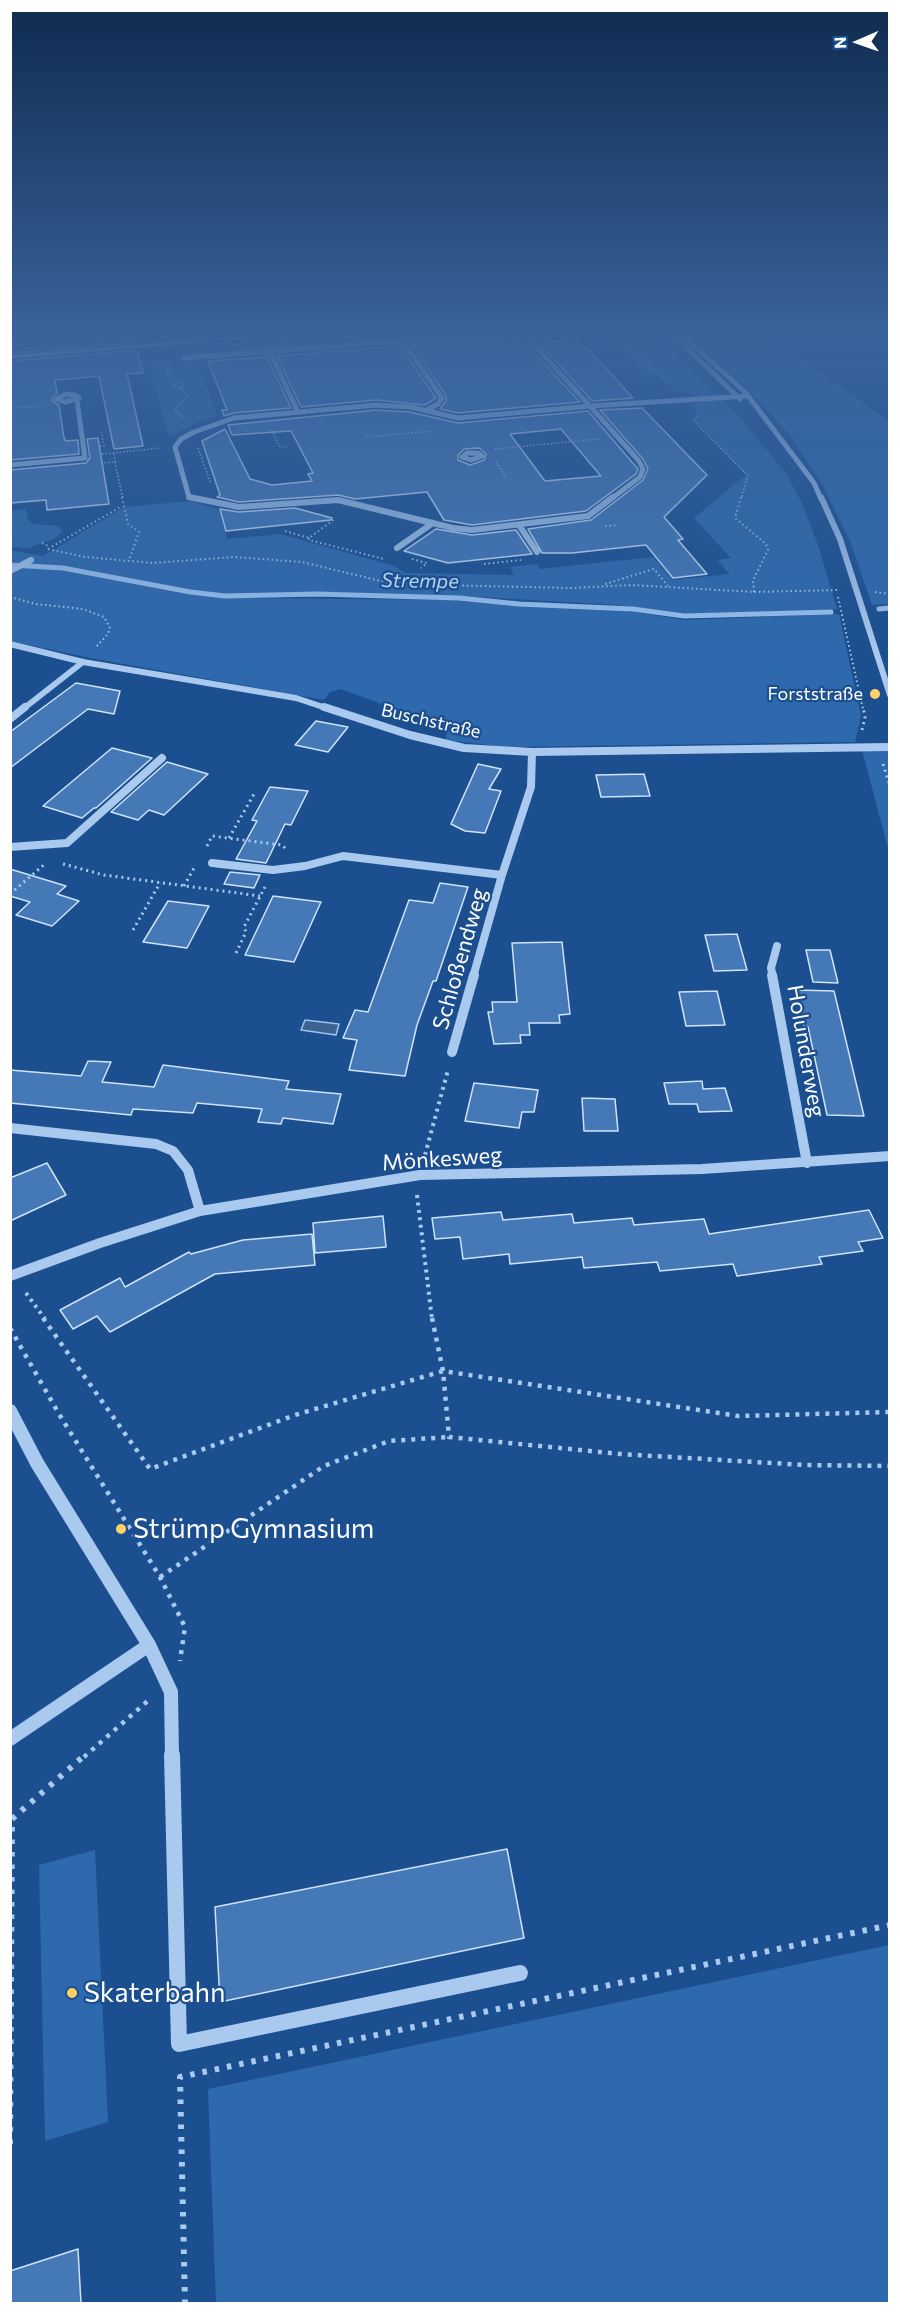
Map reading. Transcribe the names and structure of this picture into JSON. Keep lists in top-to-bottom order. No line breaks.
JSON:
{"streets":{"street":["Buschstraße","Schloßendweg","Holunderweg","Mönkesweg"]},"crossings":[["Buschstraße","Schloßendweg"],["Schloßendweg","Mönkesweg"],["Holunderweg","Mönkesweg"]],"water":["Strempe"],"places":["Forststraße","Strümp Gymnasium","Skaterbahn"],"north":"left"}
